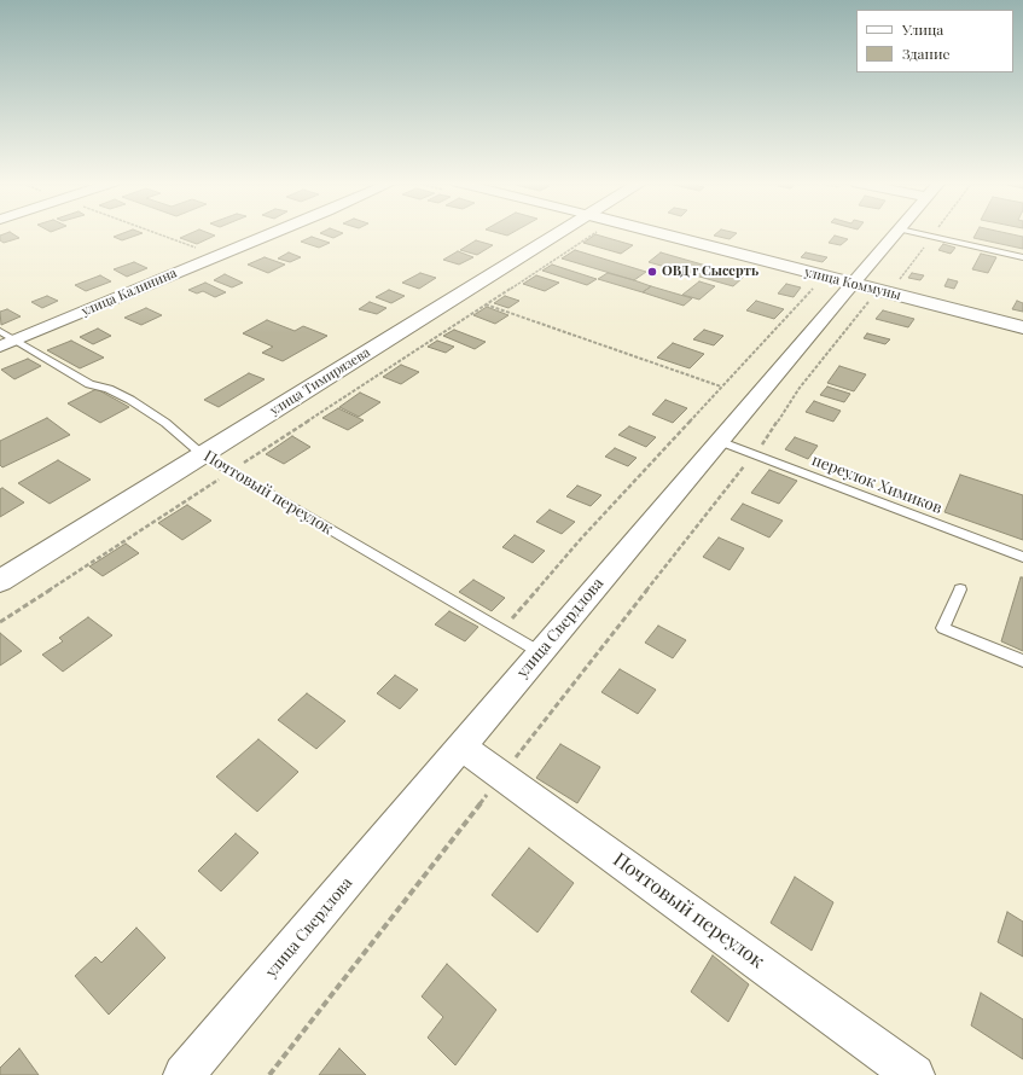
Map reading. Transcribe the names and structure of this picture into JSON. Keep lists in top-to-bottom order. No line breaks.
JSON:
{"streets":{"main road":["улица Коммуны","улица Тимирязева"],"street":["улица Калинина","Почтовый переулок","улица Свердлова"],"lane":["переулок Химиков"]},"crossings":[["улица Коммуны","улица Свердлова"],["улица Калинина","Почтовый переулок"],["улица Тимирязева","Почтовый переулок"],["переулок Химиков","улица Свердлова"],["Почтовый переулок","улица Свердлова"]],"places":["ОВД г Сысерть"],"legend":["Улица","Здание"]}
